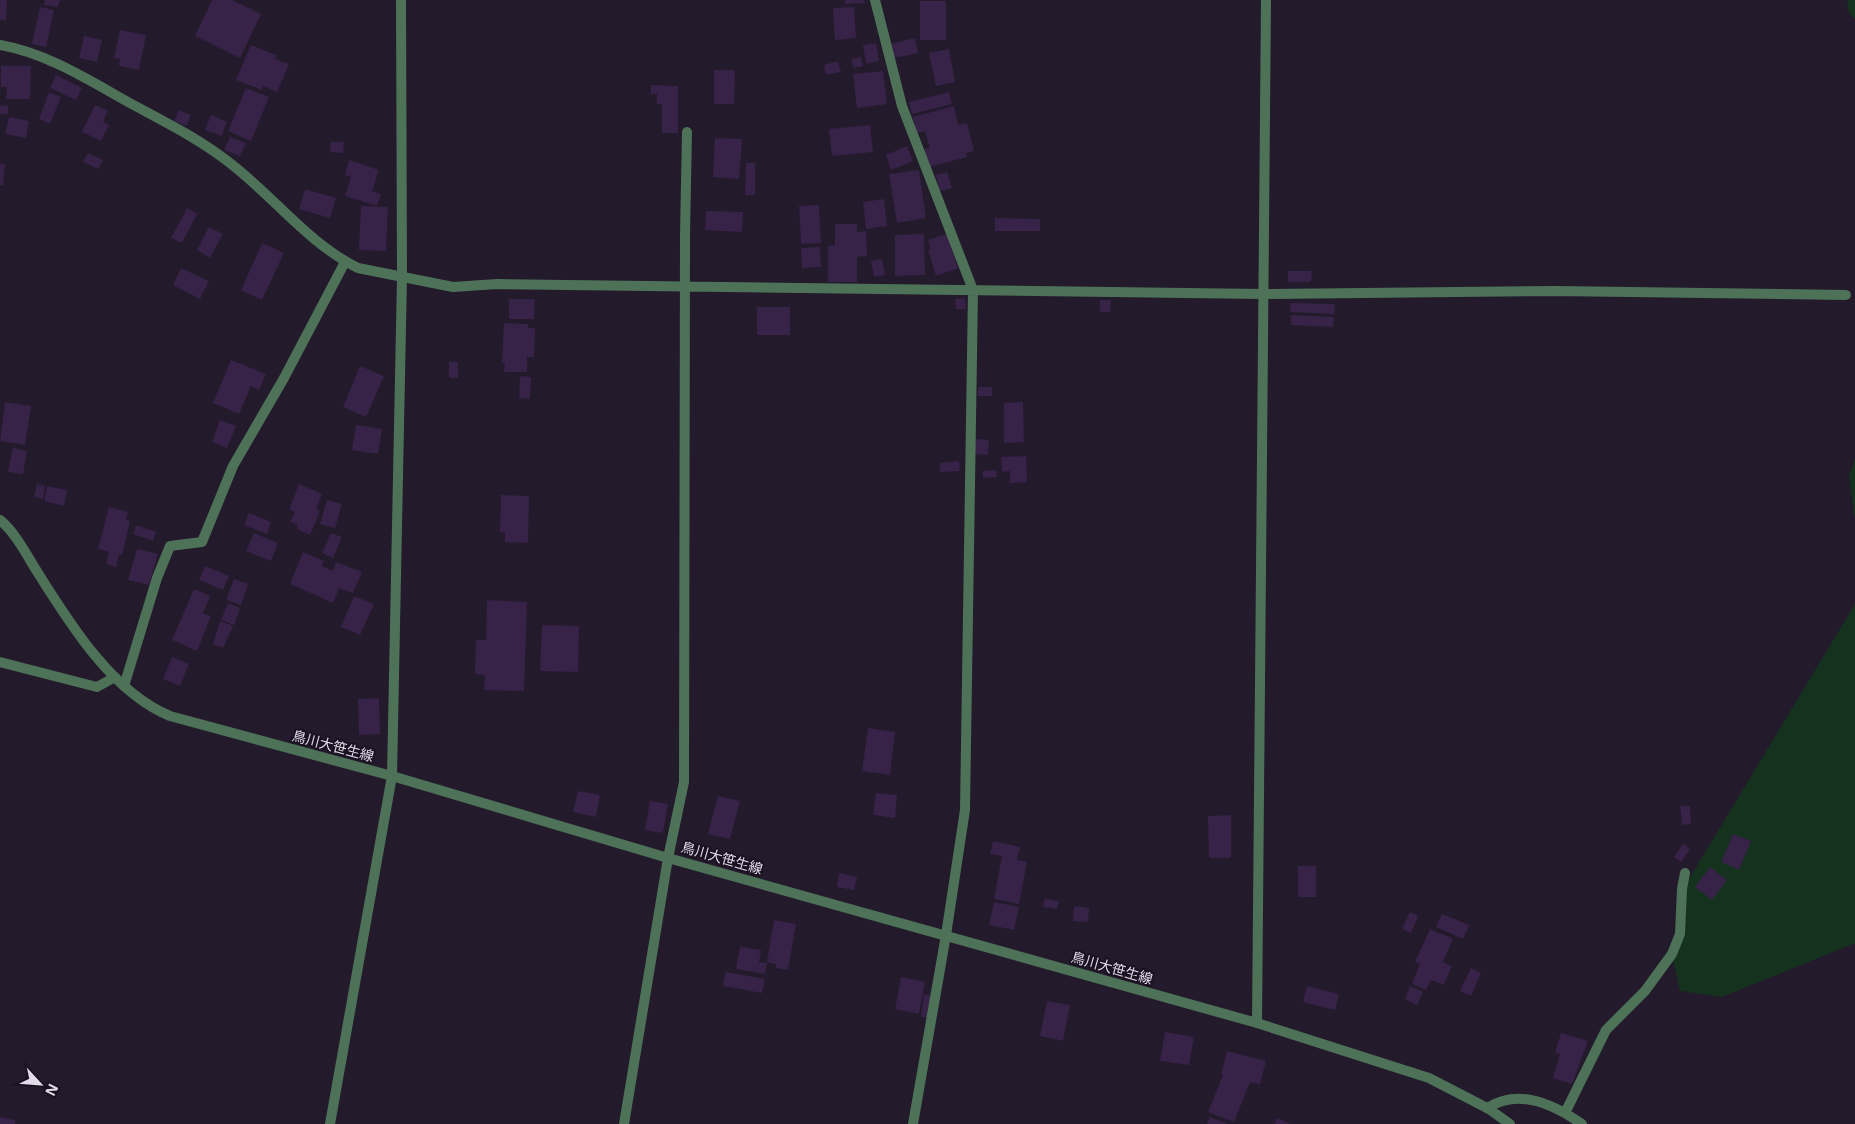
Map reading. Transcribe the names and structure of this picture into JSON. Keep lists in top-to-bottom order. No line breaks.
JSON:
{"streets":{"street":["鳥川大笹生線"]},"north":"bottom right"}
